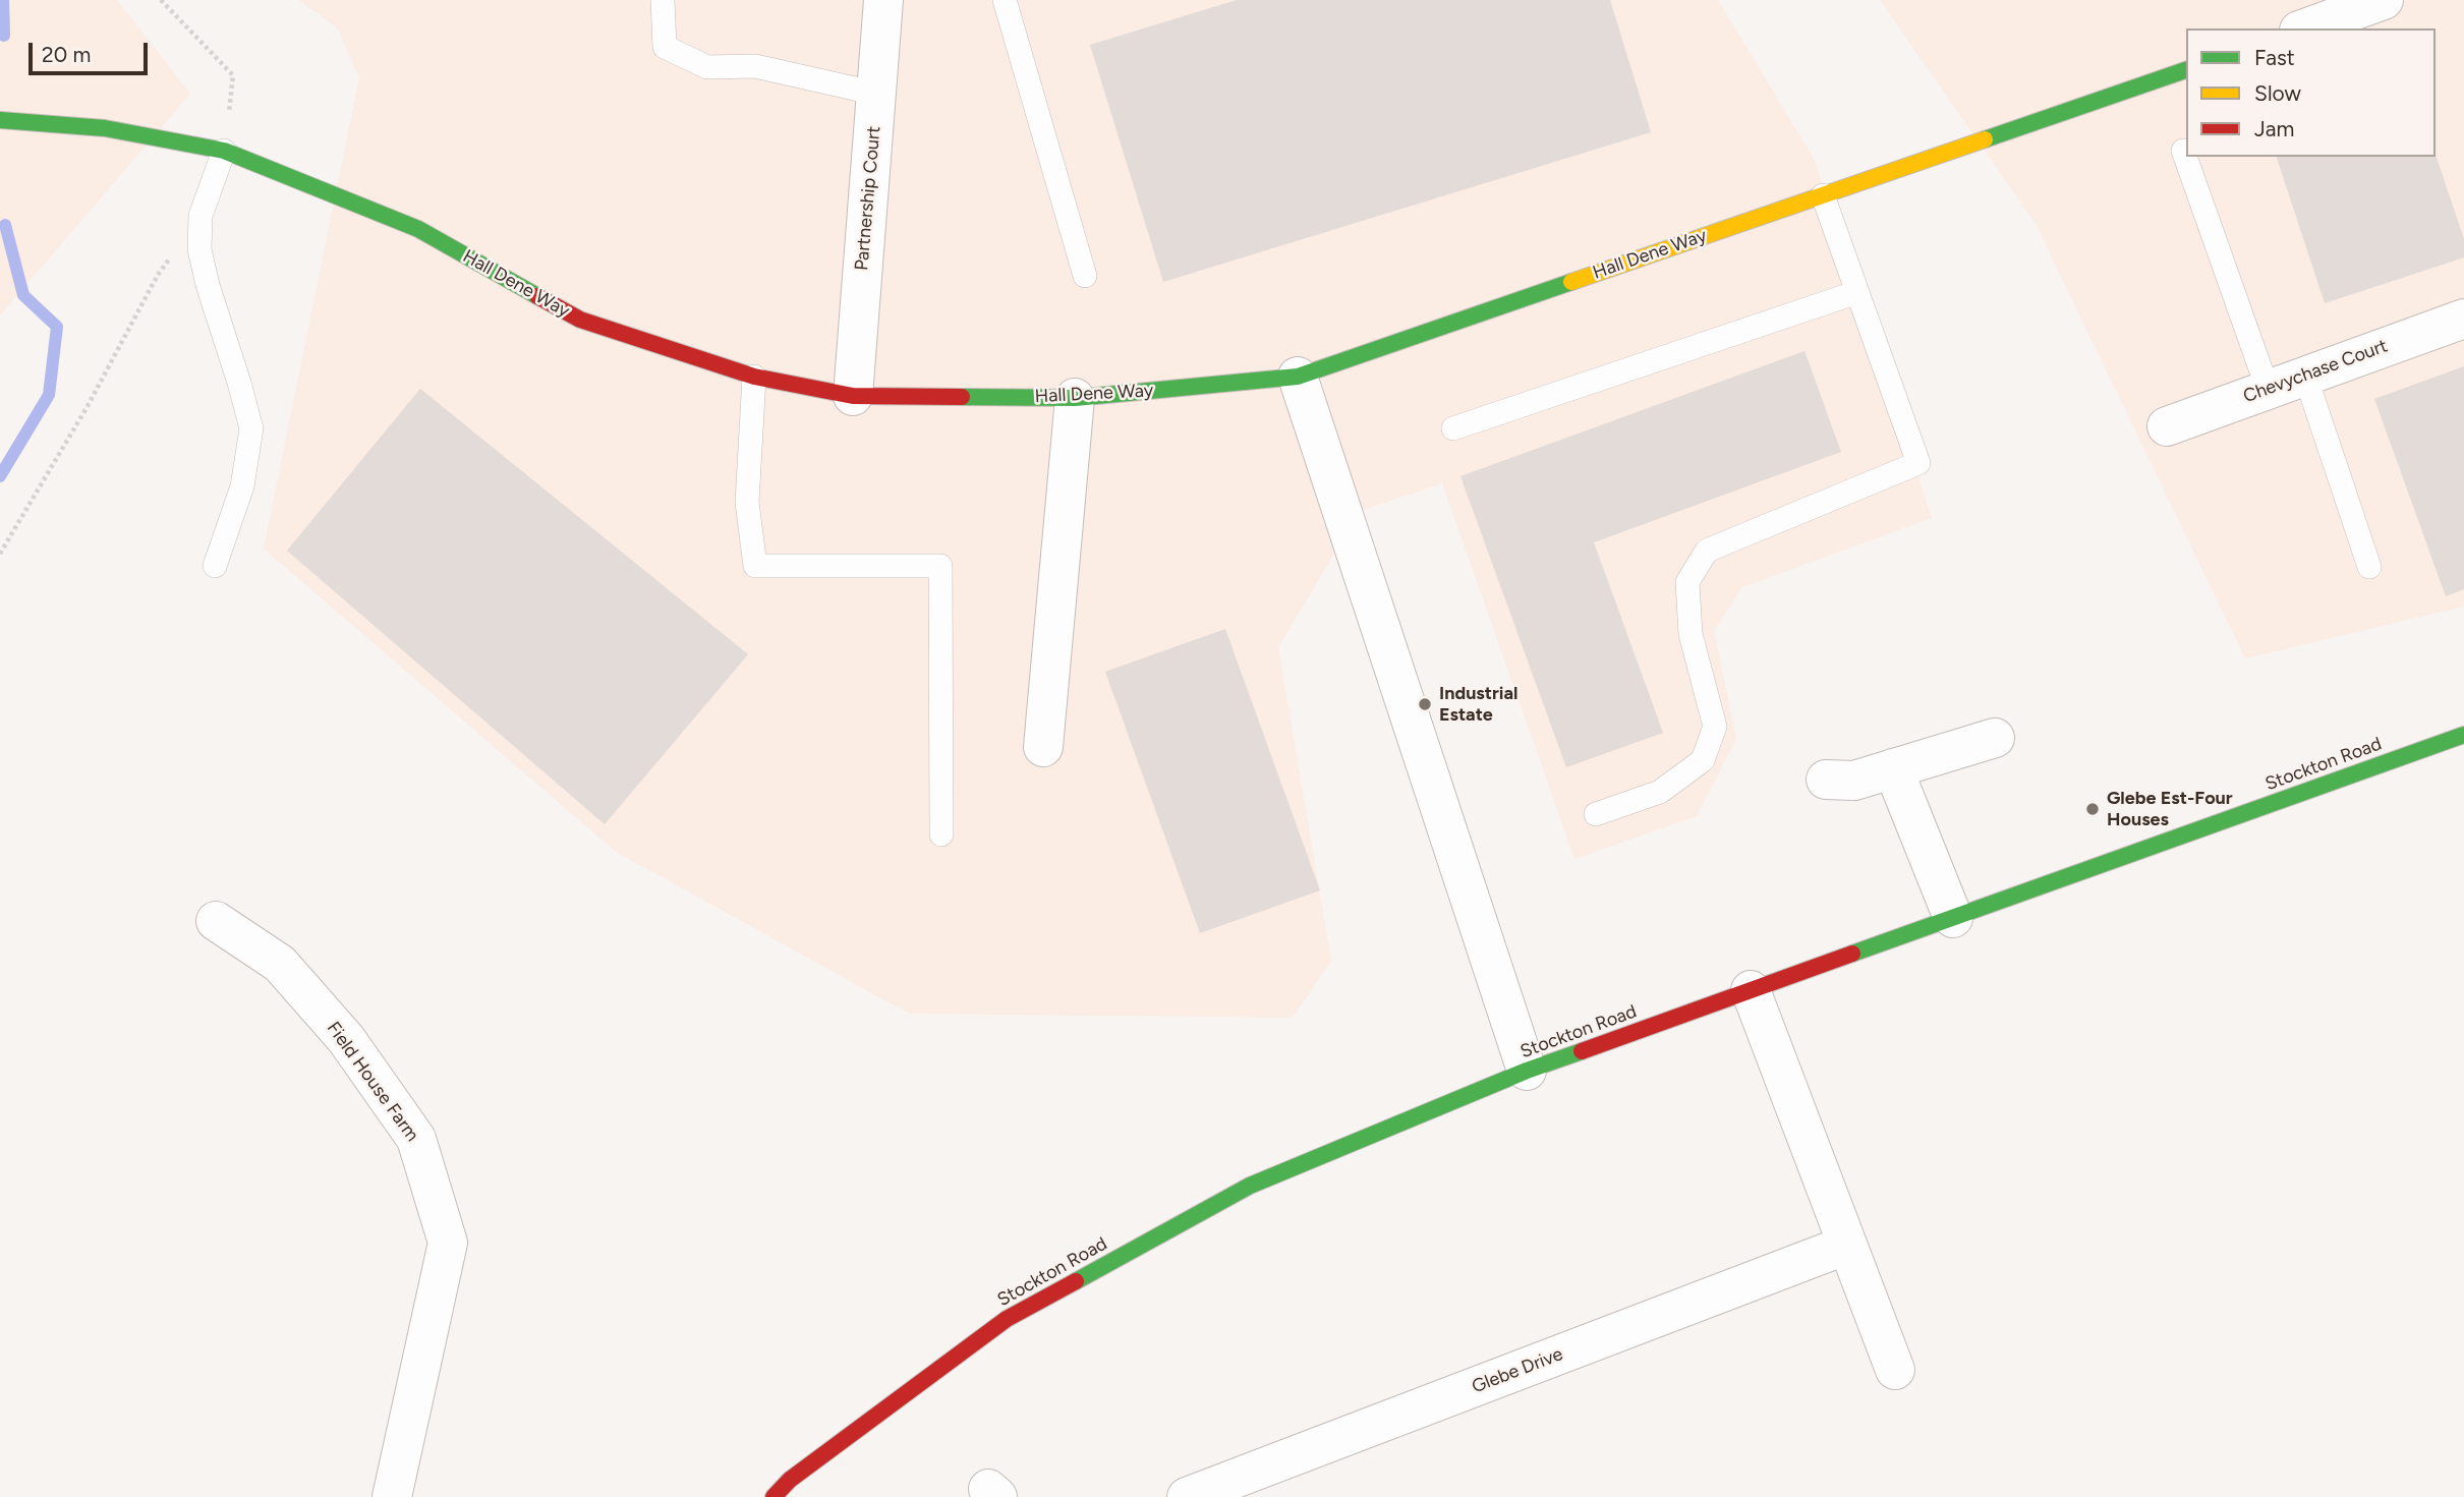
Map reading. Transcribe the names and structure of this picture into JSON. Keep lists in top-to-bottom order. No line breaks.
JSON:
{"streets":{"street":["Partnership Court","Hall Dene Way","Chevychase Court","Stockton Road","Field House Farm","Glebe Drive"]},"crossings":[["Partnership Court","Hall Dene Way"]],"places":["Industrial Estate","Glebe Est-Four Houses"],"legend":["Fast","Slow","Jam"],"scale_bar":"20 m"}
